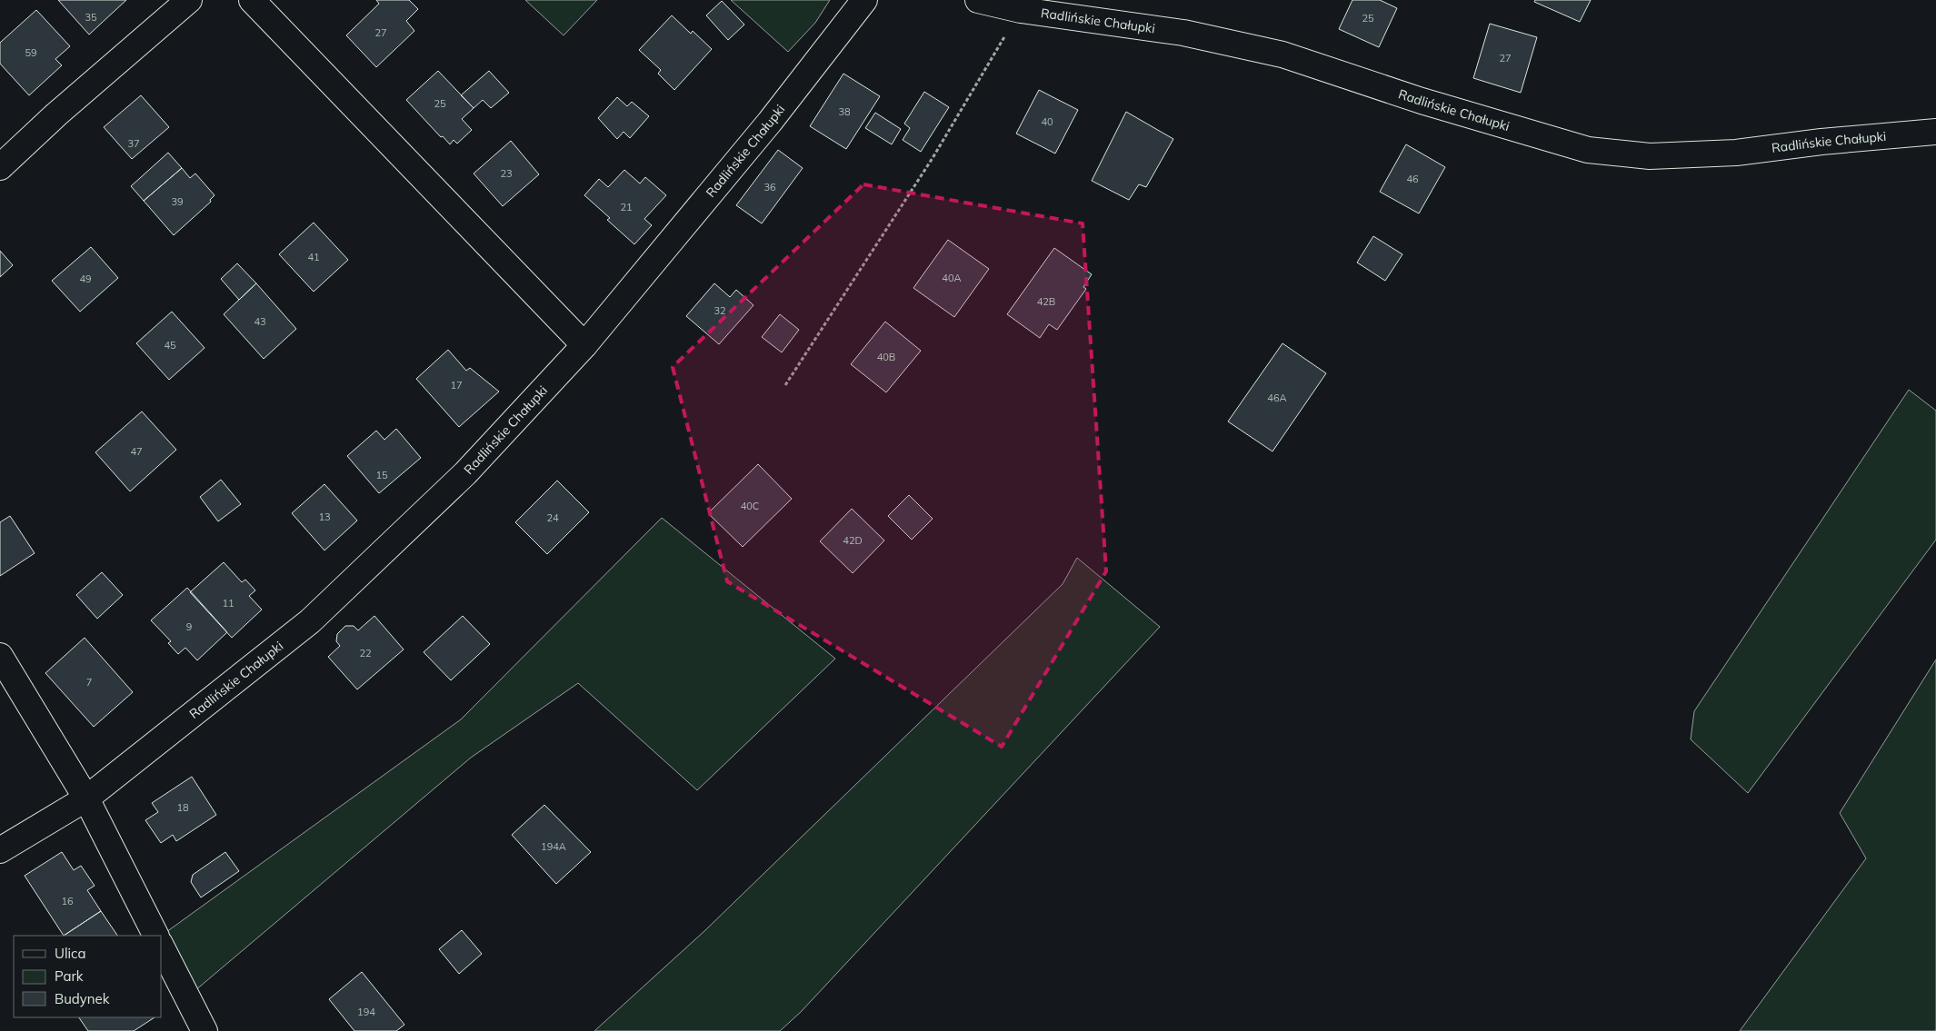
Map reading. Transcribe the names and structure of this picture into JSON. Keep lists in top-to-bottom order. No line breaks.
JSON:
{"streets":{"street":["Radlińskie Chałupki"]},"house_numbers":["35","25","27","59","27","25","38","40","37","23","46","36","39","21","41","40A","49","42B","32","43","45","40B","17","46A","47","15","40C","13","24","42D","11","9","22","7","18","194A","16","194"],"legend":["Ulica","Park","Budynek"]}
